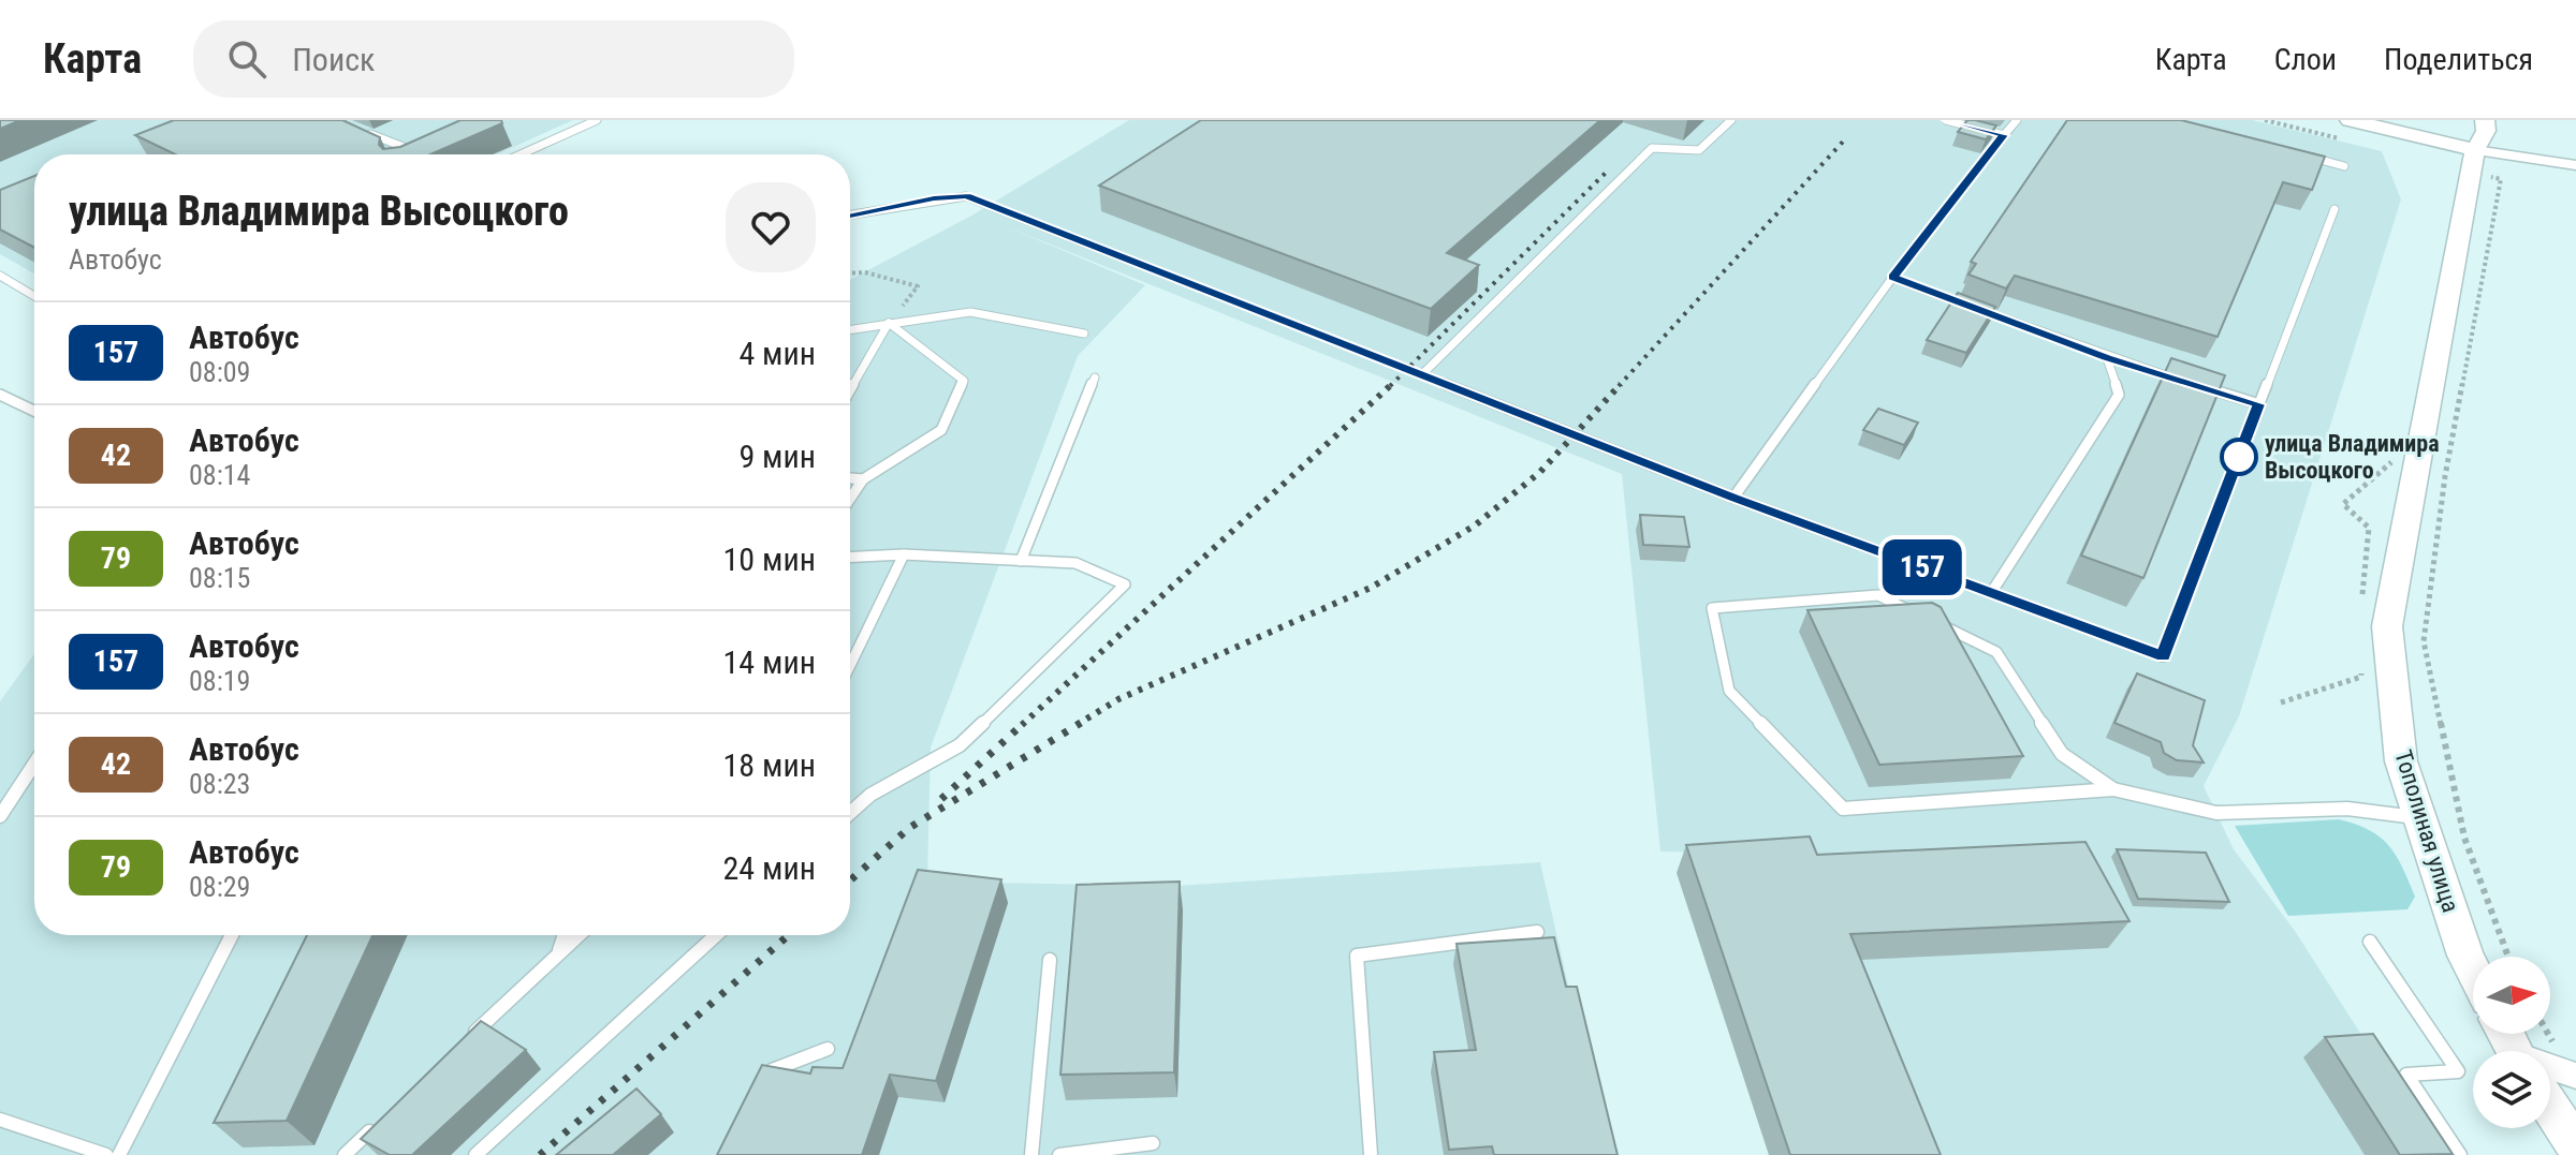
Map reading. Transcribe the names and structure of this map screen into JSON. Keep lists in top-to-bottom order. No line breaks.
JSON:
{"streets":{"main road":["Тополиная улица"]},"places":["улица Владимира Высоцкого"],"lines":["bus line 157"],"north":"right","page":{"header":"Карта","search":"Поиск","nav":["Карта","Слои","Поделиться"],"on_map":"157","heading":["улица Владимира Высоцкого","Автобус"],"list":[{"mark":"157","name":"Автобус","note":"08:09","value":"4 мин"},{"mark":"42","name":"Автобус","note":"08:14","value":"9 мин"},{"mark":"79","name":"Автобус","note":"08:15","value":"10 мин"},{"mark":"157","name":"Автобус","note":"08:19","value":"14 мин"},{"mark":"42","name":"Автобус","note":"08:23","value":"18 мин"},{"mark":"79","name":"Автобус","note":"08:29","value":"24 мин"}]}}
